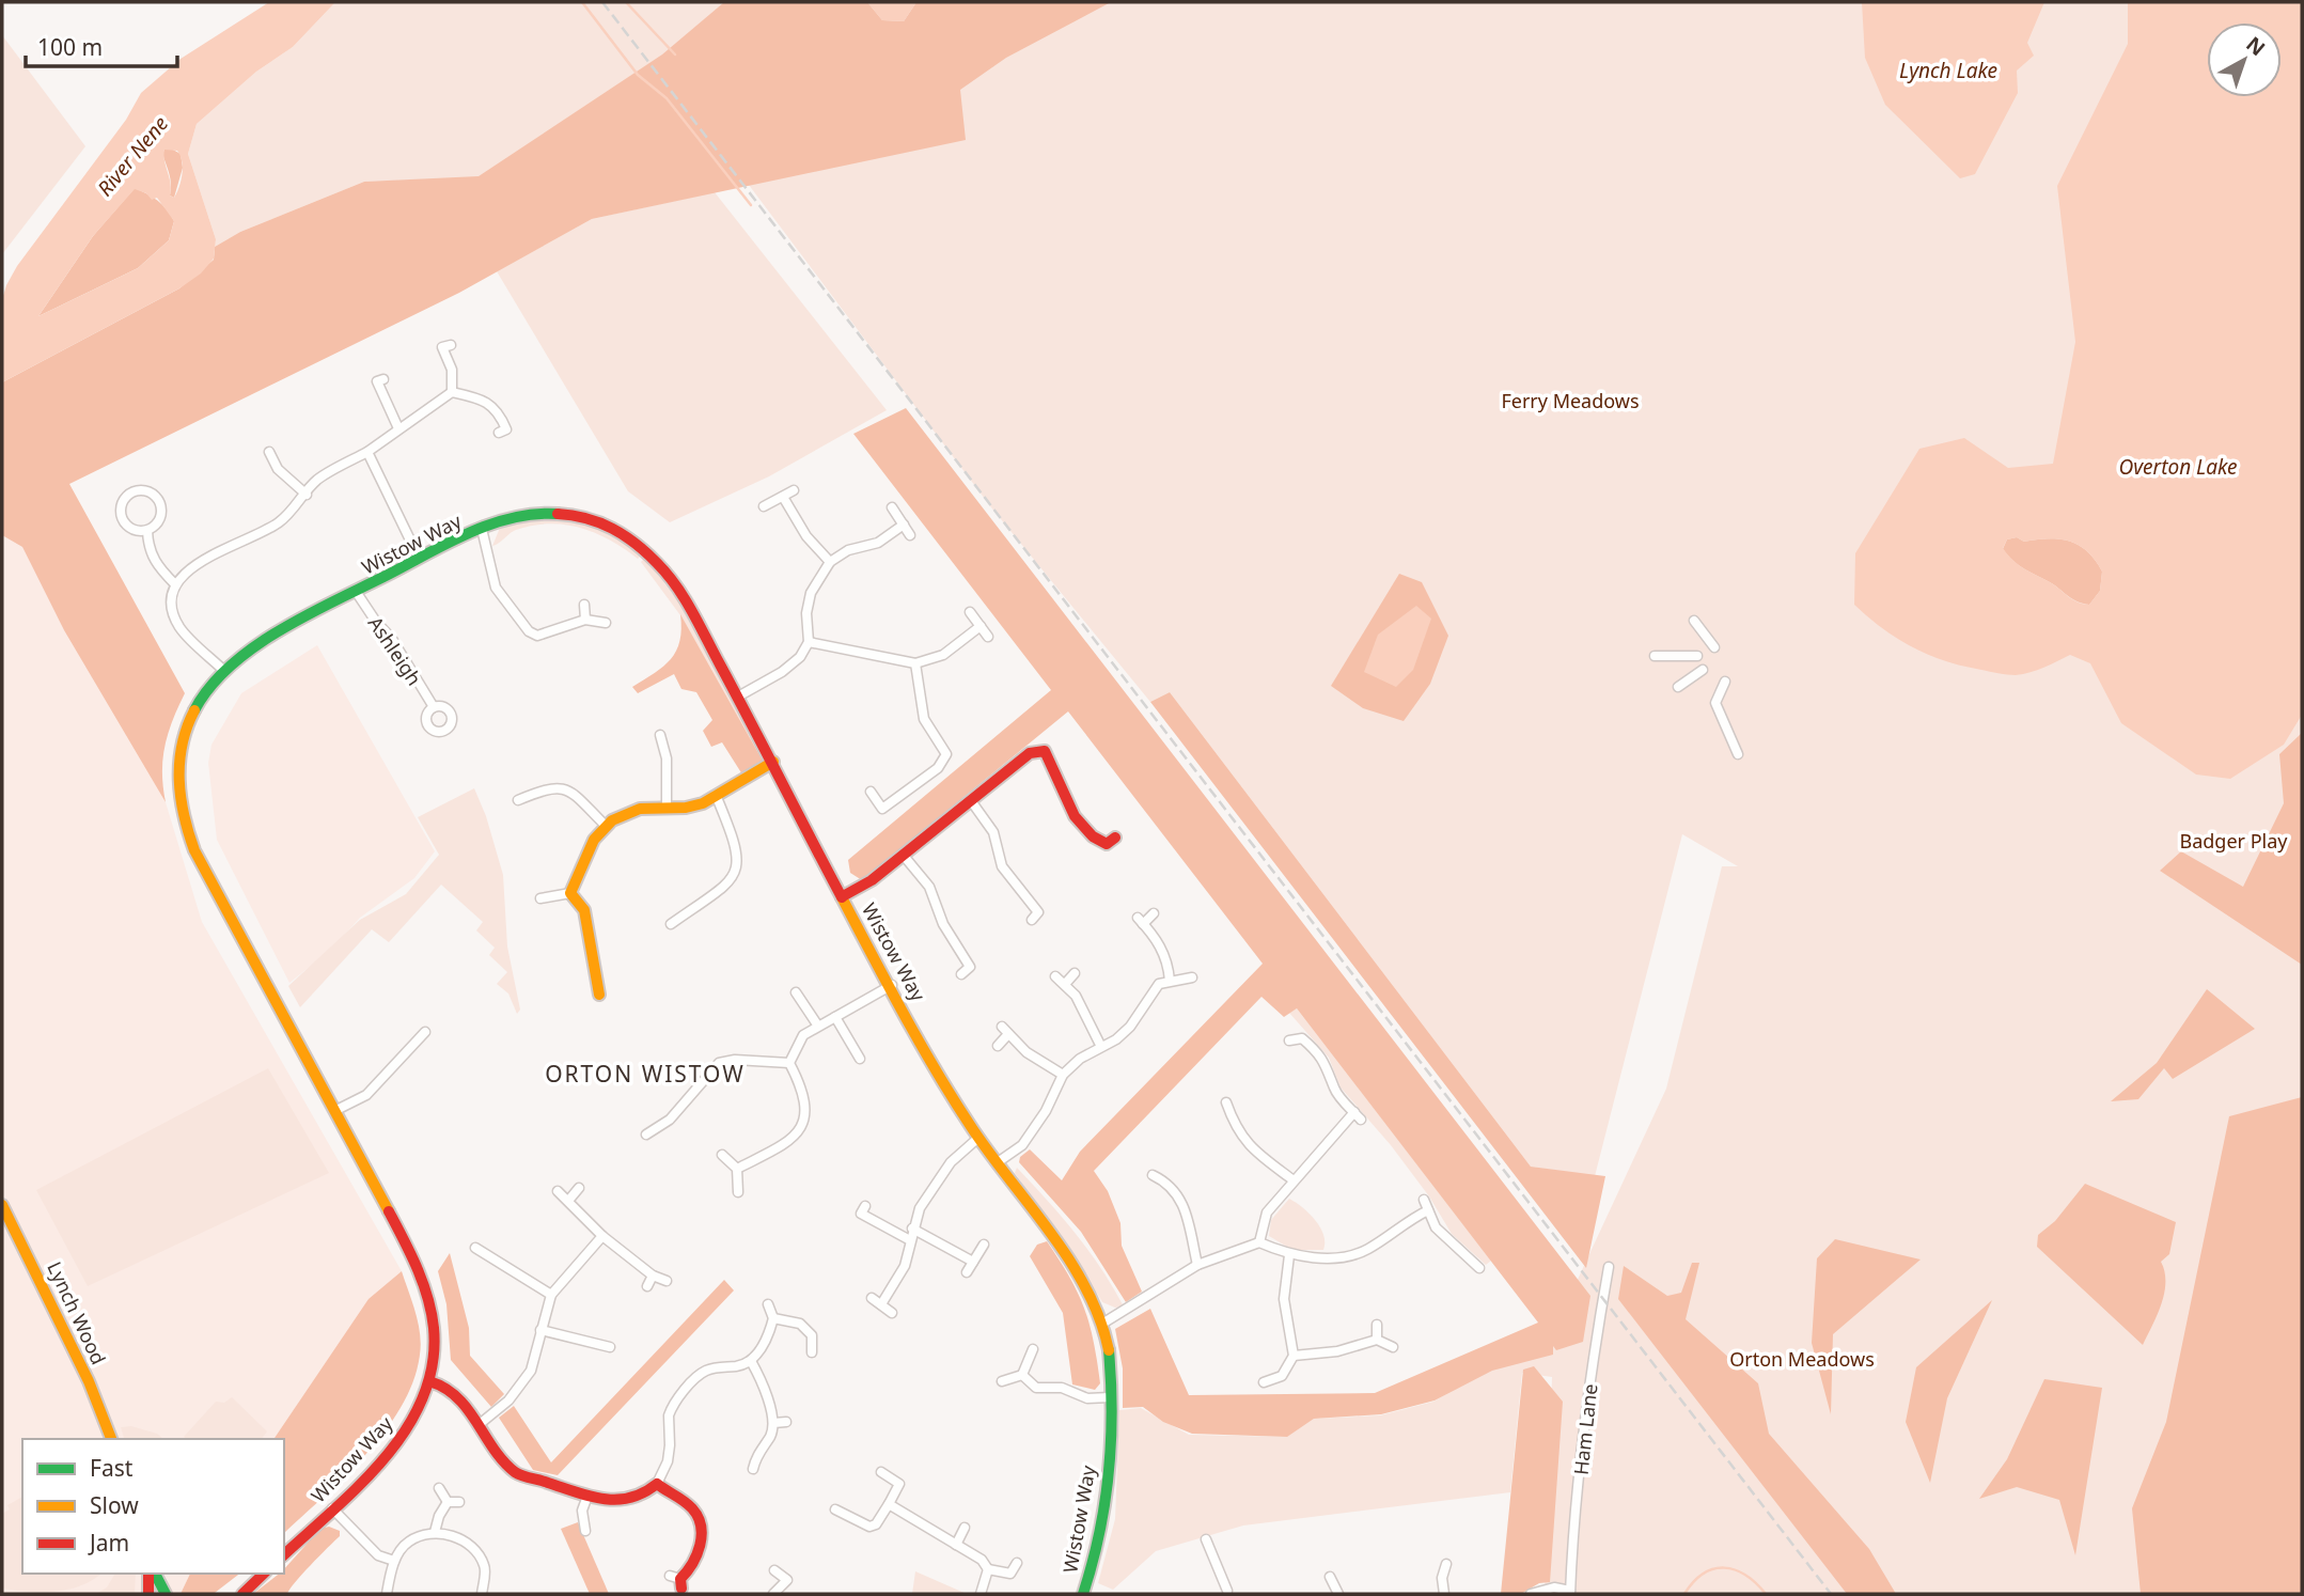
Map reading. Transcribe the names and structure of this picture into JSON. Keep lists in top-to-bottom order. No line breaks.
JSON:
{"streets":{"street":["Wistow Way","Ashleigh","Lynch Wood","Ham Lane"]},"crossings":[["Wistow Way","Ashleigh"]],"districts":["ORTON WISTOW"],"water":["Lynch Lake","River Nene","Overton Lake"],"parks":["Ferry Meadows","Badger Play","Orton Meadows"],"legend":["Fast","Slow","Jam"],"scale_bar":"100 m","north":"top right"}
